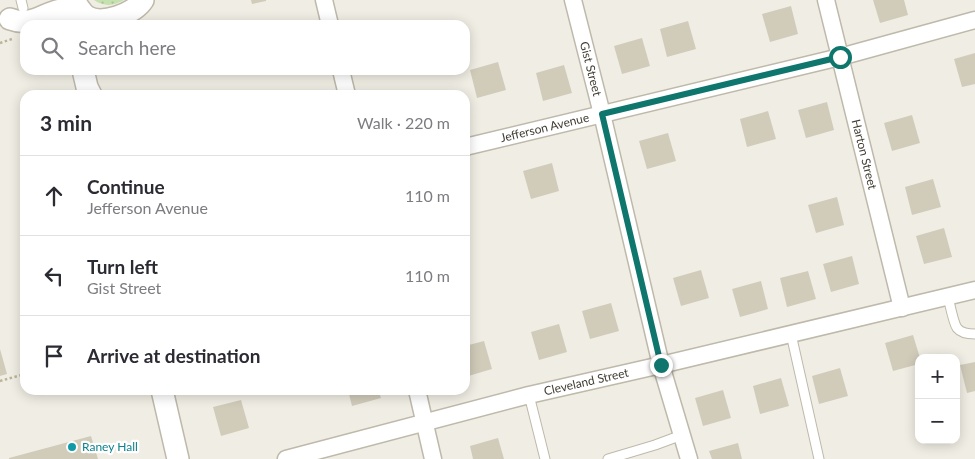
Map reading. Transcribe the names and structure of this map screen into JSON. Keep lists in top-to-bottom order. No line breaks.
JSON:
{"streets":{"street":["Gist Street","Jefferson Avenue","Harton Street","Cleveland Street"]},"crossings":[["Gist Street","Jefferson Avenue"],["Gist Street","Cleveland Street"],["Jefferson Avenue","Harton Street"],["Harton Street","Cleveland Street"]],"places":["Raney Hall"],"page":{"search":"Search here","heading":["3 min","Walk · 220 m"],"list":[["Continue","Jefferson Avenue","110 m"],["Turn left","Gist Street","110 m"],"Arrive at destination"],"map_buttons":["+","−"]}}
